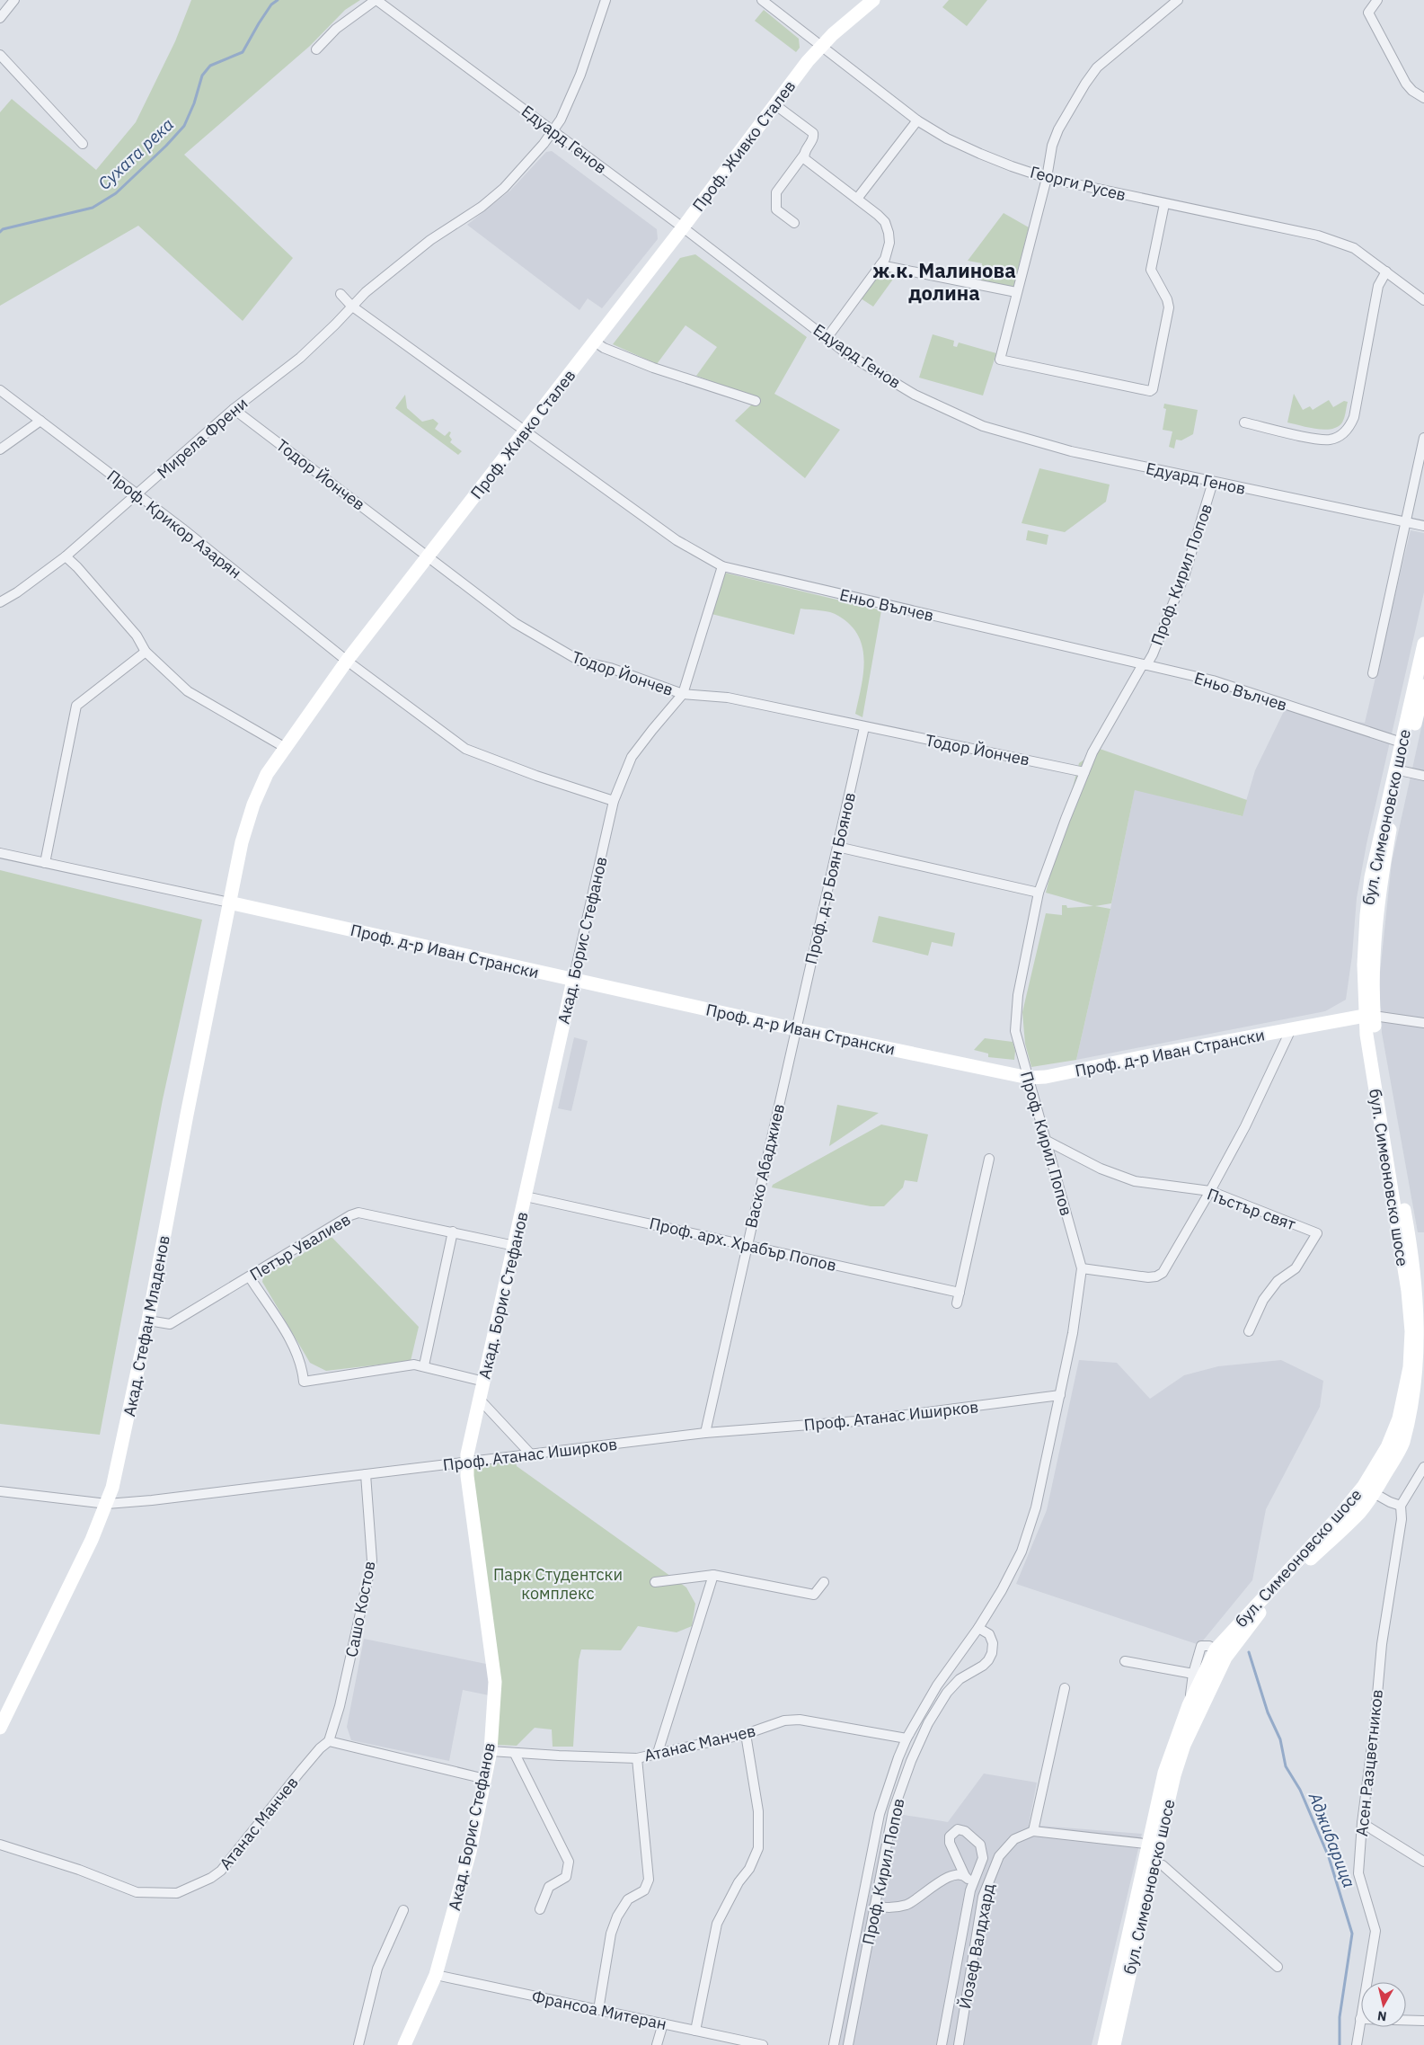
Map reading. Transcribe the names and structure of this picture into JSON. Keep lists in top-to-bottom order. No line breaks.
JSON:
{"streets":{"street":["Едуард Генов","Проф. Живко Сталев","Георги Русев","Мирела Френи","Тодор Йончев","Проф. Крикор Азарян","Проф. Кирил Попов","Еньо Вълчев","бул. Симеоновско шосе","Проф. д-р Боян Боянов","Акад. Борис Стефанов","Проф. д-р Иван Странски","Васко Абаджиев","Пъстър свят","Проф. арх. Храбър Попов","Петър Увалиев","Акад. Стефан Младенов","Проф. Атанас Иширков","Сашо Костов","Атанас Манчев","Асен Разцветников","Йозеф Валдхард","Франсоа Митеран"]},"crossings":[["Едуард Генов","Проф. Живко Сталев"],["Едуард Генов","Мирела Френи"],["Едуард Генов","Проф. Кирил Попов"],["Проф. Живко Сталев","Георги Русев"],["Проф. Живко Сталев","Тодор Йончев"],["Проф. Живко Сталев","Проф. Крикор Азарян"],["Проф. Живко Сталев","Еньо Вълчев"],["Проф. Живко Сталев","Проф. д-р Иван Странски"],["Проф. Живко Сталев","Акад. Стефан Младенов"],["Мирела Френи","Тодор Йончев"],["Мирела Френи","Проф. Крикор Азарян"],["Мирела Френи","Еньо Вълчев"],["Тодор Йончев","Проф. Кирил Попов"],["Тодор Йончев","Проф. д-р Боян Боянов"],["Тодор Йончев","Акад. Борис Стефанов"],["Проф. Крикор Азарян","Акад. Борис Стефанов"],["Проф. Кирил Попов","Еньо Вълчев"],["Проф. Кирил Попов","Проф. д-р Иван Странски"],["Проф. Кирил Попов","Пъстър свят"],["Проф. Кирил Попов","Проф. Атанас Иширков"],["Проф. Кирил Попов","Атанас Манчев"],["Еньо Вълчев","бул. Симеоновско шосе"],["Еньо Вълчев","Акад. Борис Стефанов"],["бул. Симеоновско шосе","Проф. д-р Иван Странски"],["Проф. д-р Боян Боянов","Проф. д-р Иван Странски"],["Проф. д-р Боян Боянов","Васко Абаджиев"],["Акад. Борис Стефанов","Проф. д-р Иван Странски"],["Акад. Борис Стефанов","Проф. арх. Храбър Попов"],["Акад. Борис Стефанов","Петър Увалиев"],["Акад. Борис Стефанов","Проф. Атанас Иширков"],["Акад. Борис Стефанов","Атанас Манчев"],["Акад. Борис Стефанов","Франсоа Митеран"],["Проф. д-р Иван Странски","Васко Абаджиев"],["Проф. д-р Иван Странски","Акад. Стефан Младенов"],["Васко Абаджиев","Проф. арх. Храбър Попов"],["Васко Абаджиев","Проф. Атанас Иширков"],["Петър Увалиев","Акад. Стефан Младенов"],["Акад. Стефан Младенов","Проф. Атанас Иширков"],["Проф. Атанас Иширков","Сашо Костов"],["Сашо Костов","Атанас Манчев"]],"districts":["ж.к. Малинова долина"],"water":["Сухата река","Аджибарица"],"parks":["Парк Студентски комплекс"],"north":"bottom"}
